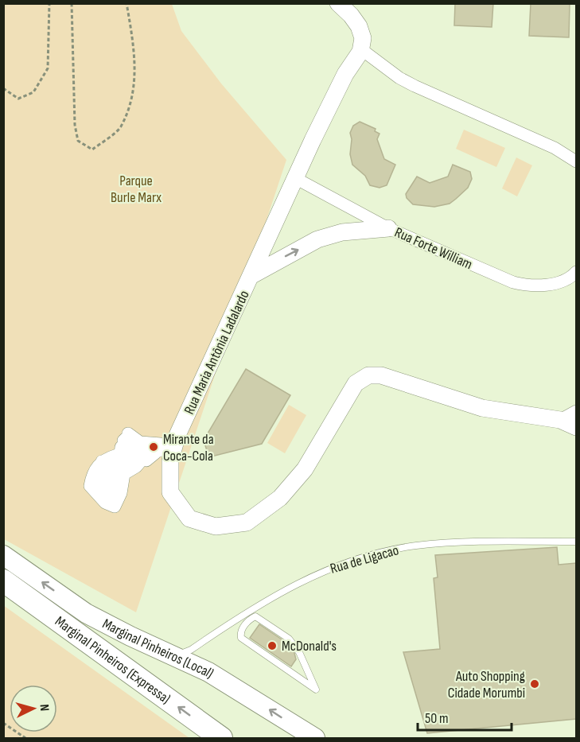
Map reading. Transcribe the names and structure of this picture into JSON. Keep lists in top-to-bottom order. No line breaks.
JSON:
{"streets":{"highway":["Marginal Pinheiros (Expressa)"],"main road":["Marginal Pinheiros (Local)"],"street":["Rua Forte William","Rua Maria Antônia Ladalardo"],"lane":["Rua de Ligacao"]},"crossings":[["Rua Forte William","Rua Maria Antônia Ladalardo"],["Rua de Ligacao","Marginal Pinheiros (Local)"]],"one_way":["Marginal Pinheiros (Local)","Marginal Pinheiros (Expressa)"],"parks":["Parque Burle Marx"],"places":["Mirante da Coca-Cola","McDonald's","Auto Shopping Cidade Morumbi"],"scale_bar":"50 m","north":"right"}
